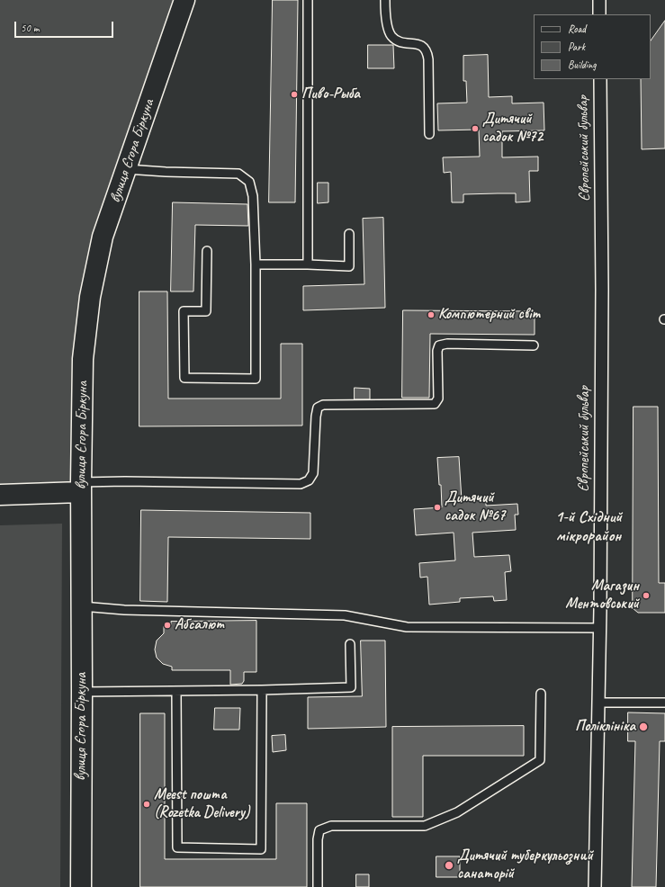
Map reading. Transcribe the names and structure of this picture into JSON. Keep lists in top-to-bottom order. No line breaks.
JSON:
{"streets":{"street":["Європейський бульвар","вулиця Єгора Біркуна"]},"districts":["1-й Східний мікрорайон"],"places":["Пиво-Рыба","Дитячий садок №72","Компютерний світ","Дитячий садок №67","Магазин Ментовський","Абсалют","Поліклініка","Meest пошта (Rozetka Delivery)","Дитячий туберкульозний санаторій"],"legend":["Road","Park","Building"],"scale_bar":"50 m"}
